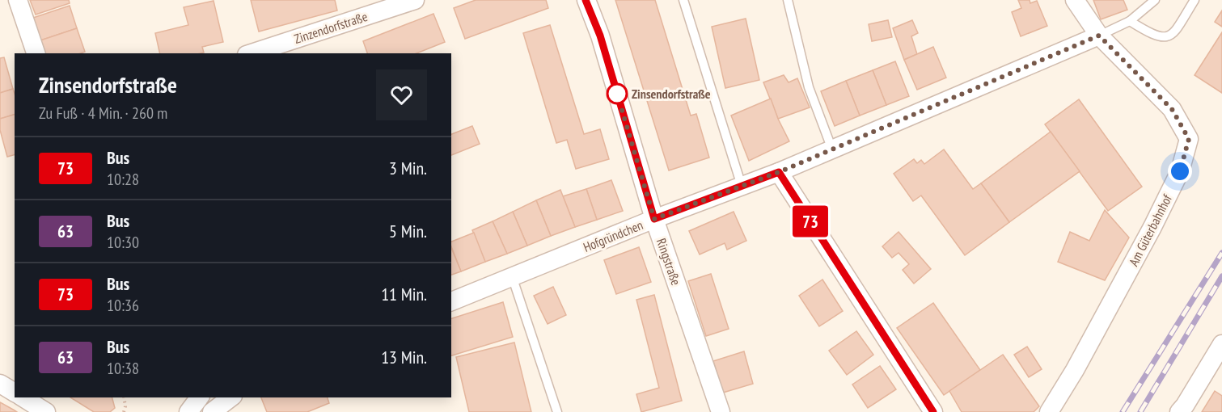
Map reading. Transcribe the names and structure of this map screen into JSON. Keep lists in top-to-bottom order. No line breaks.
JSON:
{"streets":{"street":["Zinzendorfstraße","Am Güterbahnhof","Hofgründchen","Ringstraße"]},"crossings":[["Am Güterbahnhof","Hofgründchen"],["Hofgründchen","Ringstraße"]],"places":["Zinsendorfstraße"],"lines":["bus line 73"],"page":{"on_map":"73","heading":["Zinsendorfstraße","Zu Fuß · 4 Min. · 260 m"],"list":[{"mark":"73","name":"Bus","note":"10:28","value":"3 Min."},{"mark":"63","name":"Bus","note":"10:30","value":"5 Min."},{"mark":"73","name":"Bus","note":"10:36","value":"11 Min."},{"mark":"63","name":"Bus","note":"10:38","value":"13 Min."}]}}
